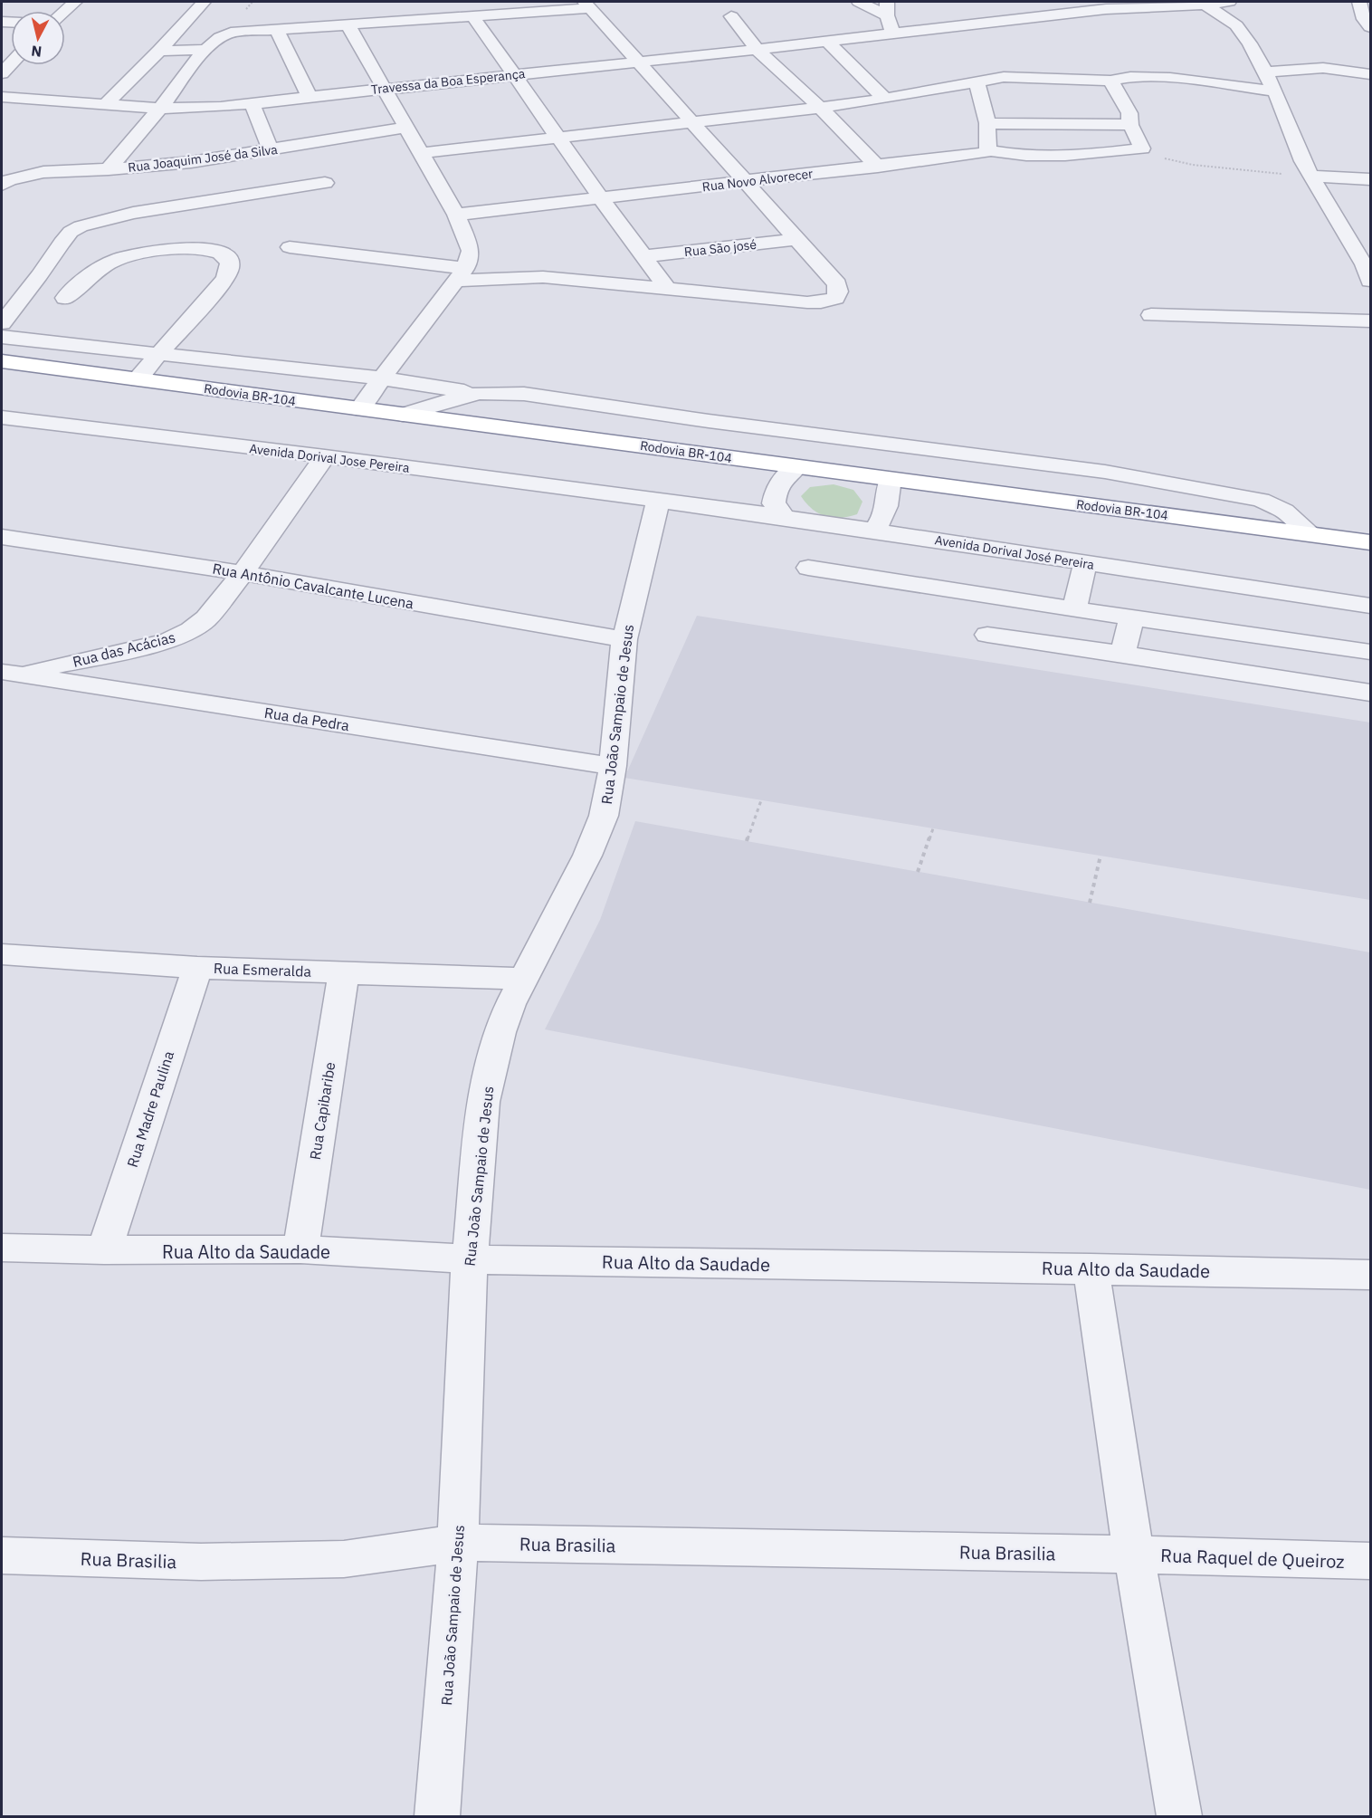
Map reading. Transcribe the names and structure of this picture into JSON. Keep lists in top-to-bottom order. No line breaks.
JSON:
{"streets":{"highway":["Rodovia BR-104"],"street":["Travessa da Boa Esperança","Rua Joaquim José da Silva","Rua Novo Alvorecer","Rua São josé","Avenida Dorival Jose Pereira","Avenida Dorival José Pereira","Rua Antônio Cavalcante Lucena","Rua das Acácias","Rua João Sampaio de Jesus","Rua da Pedra","Rua Esmeralda","Rua Madre Paulina","Rua Capibaribe","Rua Alto da Saudade","Rua Brasilia","Rua Raquel de Queiroz"]},"crossings":[["Avenida Dorival Jose Pereira","Avenida Dorival José Pereira"],["Avenida Dorival Jose Pereira","Rua das Acácias"],["Avenida Dorival Jose Pereira","Rua João Sampaio de Jesus"],["Avenida Dorival José Pereira","Rua João Sampaio de Jesus"],["Rua Antônio Cavalcante Lucena","Rua das Acácias"],["Rua Antônio Cavalcante Lucena","Rua João Sampaio de Jesus"],["Rua das Acácias","Rua da Pedra"],["Rua João Sampaio de Jesus","Rua da Pedra"],["Rua João Sampaio de Jesus","Rua Esmeralda"],["Rua João Sampaio de Jesus","Rua Alto da Saudade"],["Rua João Sampaio de Jesus","Rua Brasilia"],["Rua Esmeralda","Rua Madre Paulina"],["Rua Esmeralda","Rua Capibaribe"],["Rua Madre Paulina","Rua Alto da Saudade"],["Rua Capibaribe","Rua Alto da Saudade"],["Rua Brasilia","Rua Raquel de Queiroz"]],"north":"bottom"}
